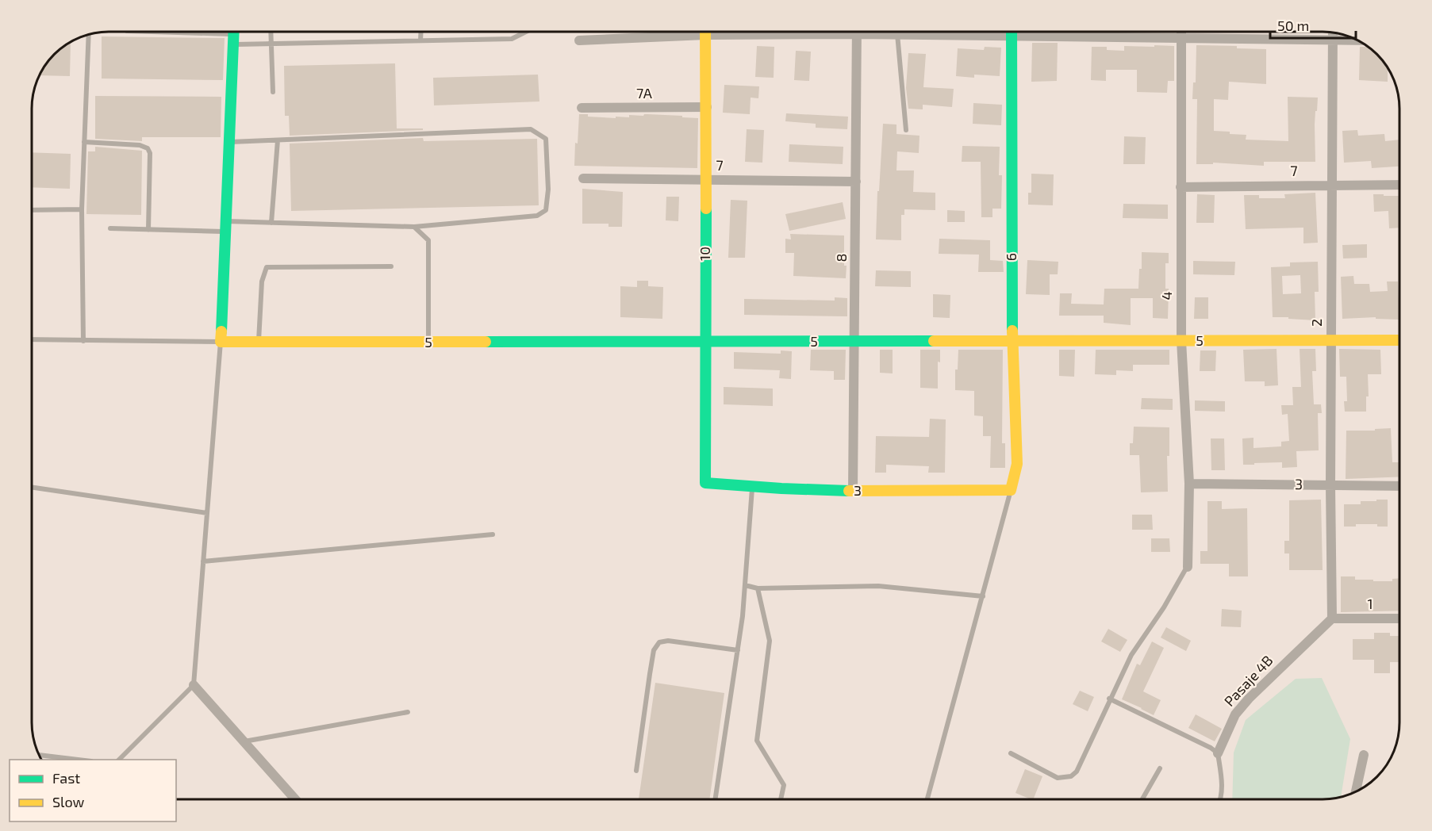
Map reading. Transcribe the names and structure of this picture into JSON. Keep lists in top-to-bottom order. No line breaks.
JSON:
{"streets":{"street":["7A","7","10","6","8","4","2","5","3","1","Pasaje 4B"]},"crossings":[["7A","10"],["7","10"],["7","8"],["7","4"],["7","2"],["10","5"],["10","3"],["6","5"],["6","3"],["8","5"],["8","3"],["4","5"],["4","3"],["2","5"],["2","3"],["2","1"],["2","Pasaje 4B"],["1","Pasaje 4B"]],"legend":["Fast","Slow"],"scale_bar":"50 m"}
